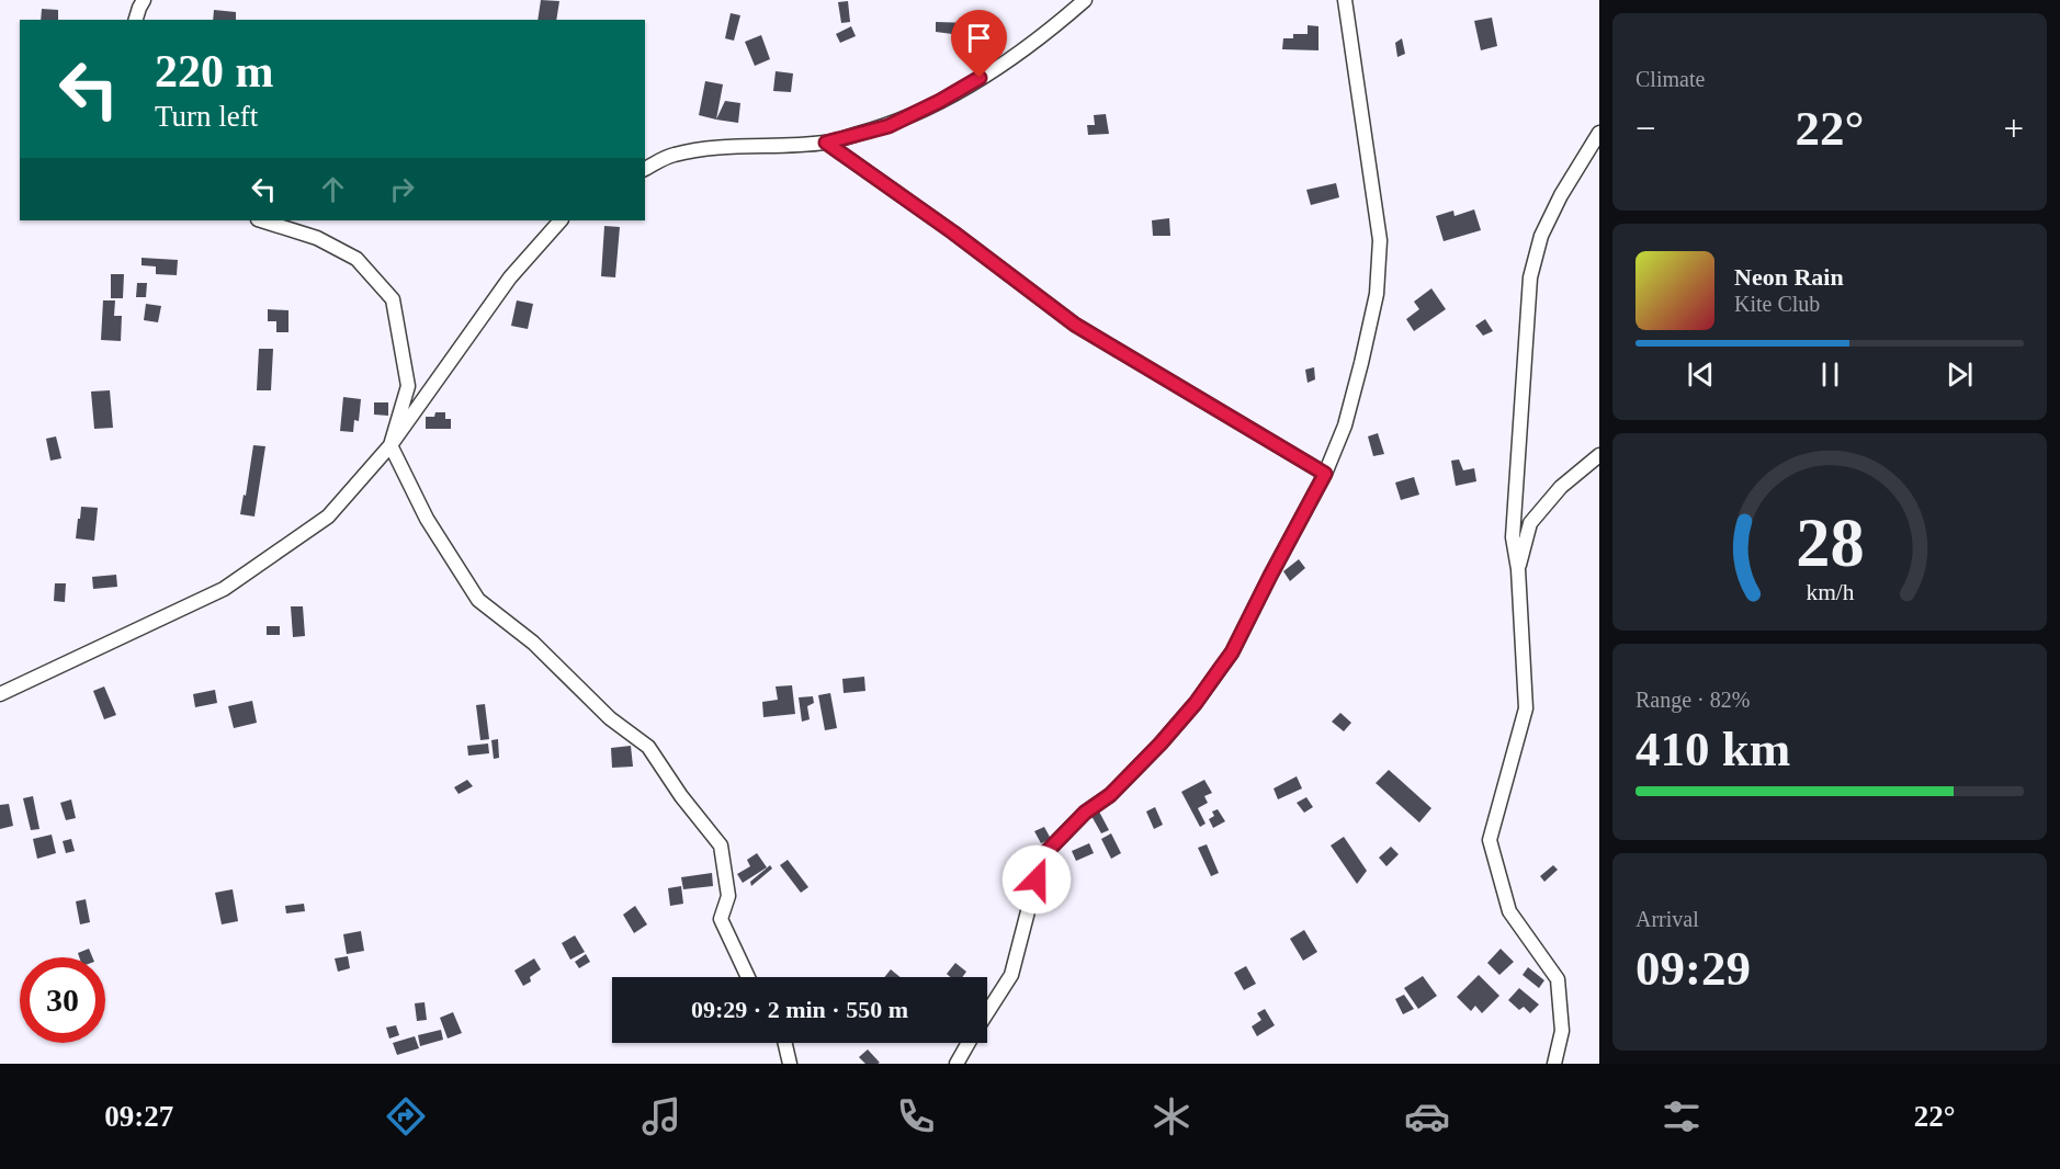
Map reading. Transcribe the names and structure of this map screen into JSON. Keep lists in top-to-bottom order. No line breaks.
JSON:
{"page":{"tile":["Climate",["Range · 82%","410 km"],["Arrival","09:29"]],"turn":["220 m","Turn left"],"heat":["−","22°","+"],"song":["Neon Rain","Kite Club"],"limit":"30","trip":"09:29 · 2 min · 550 m","tabs":["09:27","22°"],"gauge":["28","km/h"]}}
